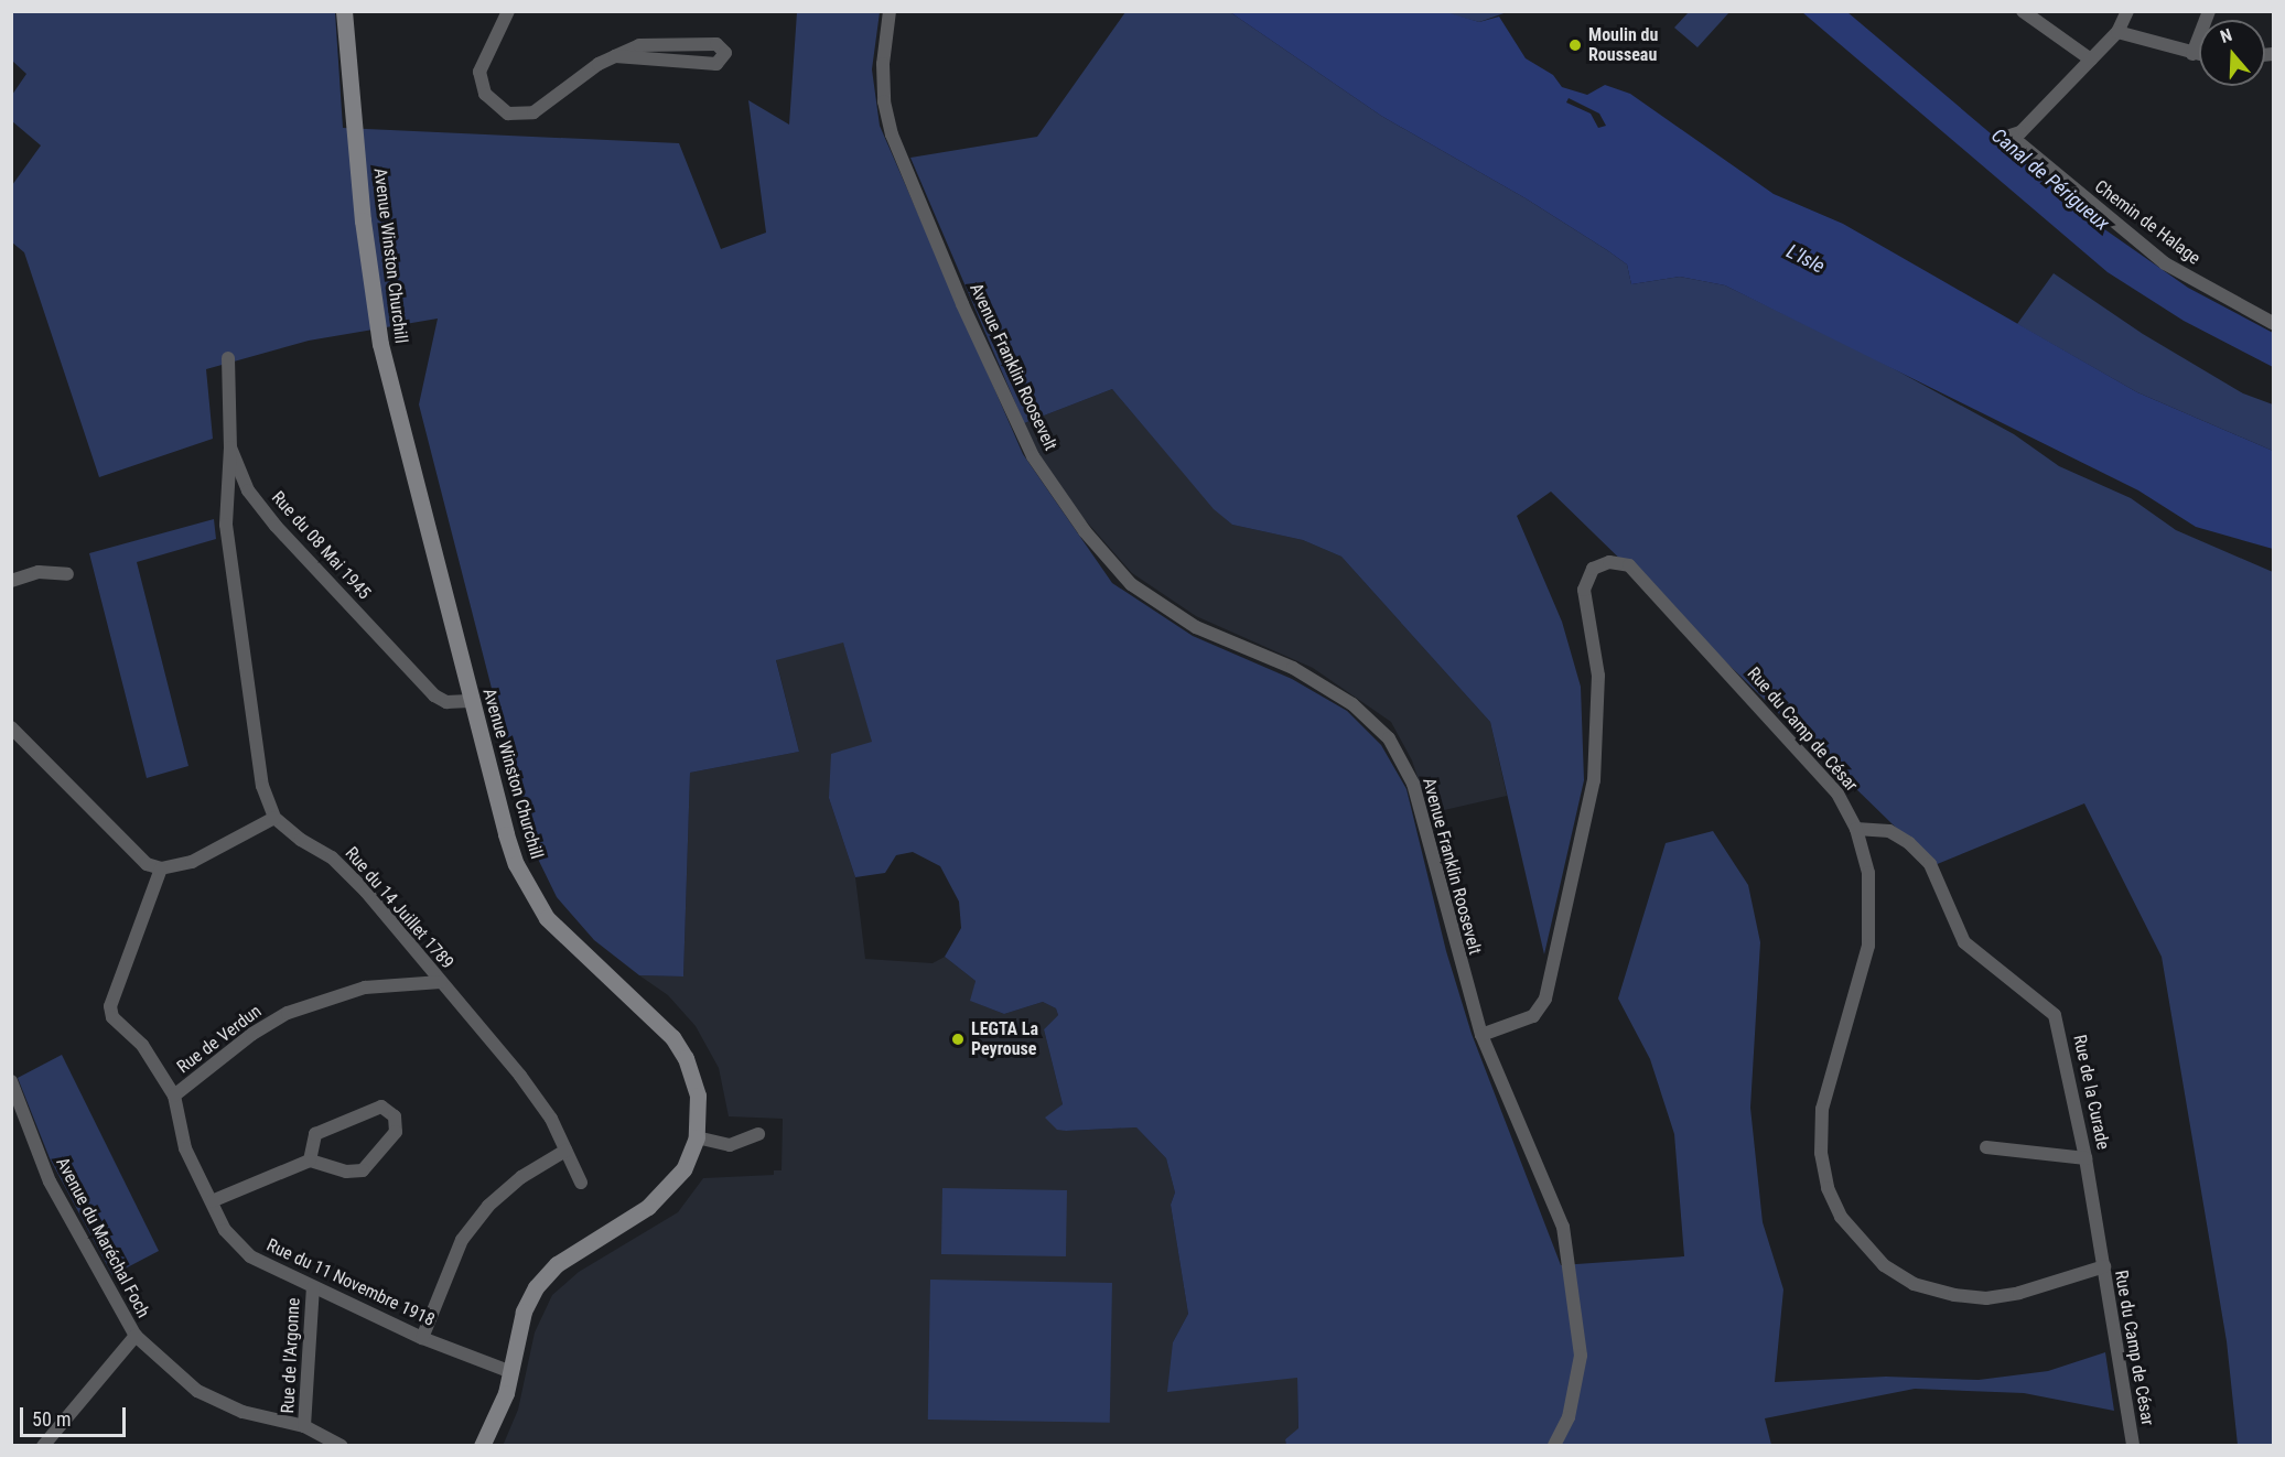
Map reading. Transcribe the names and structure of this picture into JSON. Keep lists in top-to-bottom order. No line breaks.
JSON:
{"streets":{"main road":["Avenue Winston Churchill"],"street":["Chemin de Halage","Avenue Franklin Roosevelt","Rue du 08 Mai 1945","Rue du Camp de César","Rue du 14 Juillet 1789","Rue de Verdun","Rue de la Curade","Avenue du Maréchal Foch","Rue du 11 Novembre 1918","Rue de l'Argonne"]},"crossings":[["Avenue Winston Churchill","Rue du 08 Mai 1945"],["Avenue Winston Churchill","Rue du 11 Novembre 1918"],["Avenue Franklin Roosevelt","Rue du Camp de César"],["Rue du 08 Mai 1945","Rue du 14 Juillet 1789"],["Rue du Camp de César","Rue de la Curade"],["Rue du 14 Juillet 1789","Rue de Verdun"],["Rue de Verdun","Rue du 11 Novembre 1918"],["Avenue du Maréchal Foch","Rue de l'Argonne"],["Rue du 11 Novembre 1918","Rue de l'Argonne"]],"water":["Canal de Périgueux","L'Isle"],"places":["Moulin du Rousseau","LEGTA La Peyrouse"],"scale_bar":"50 m","north":"top"}
